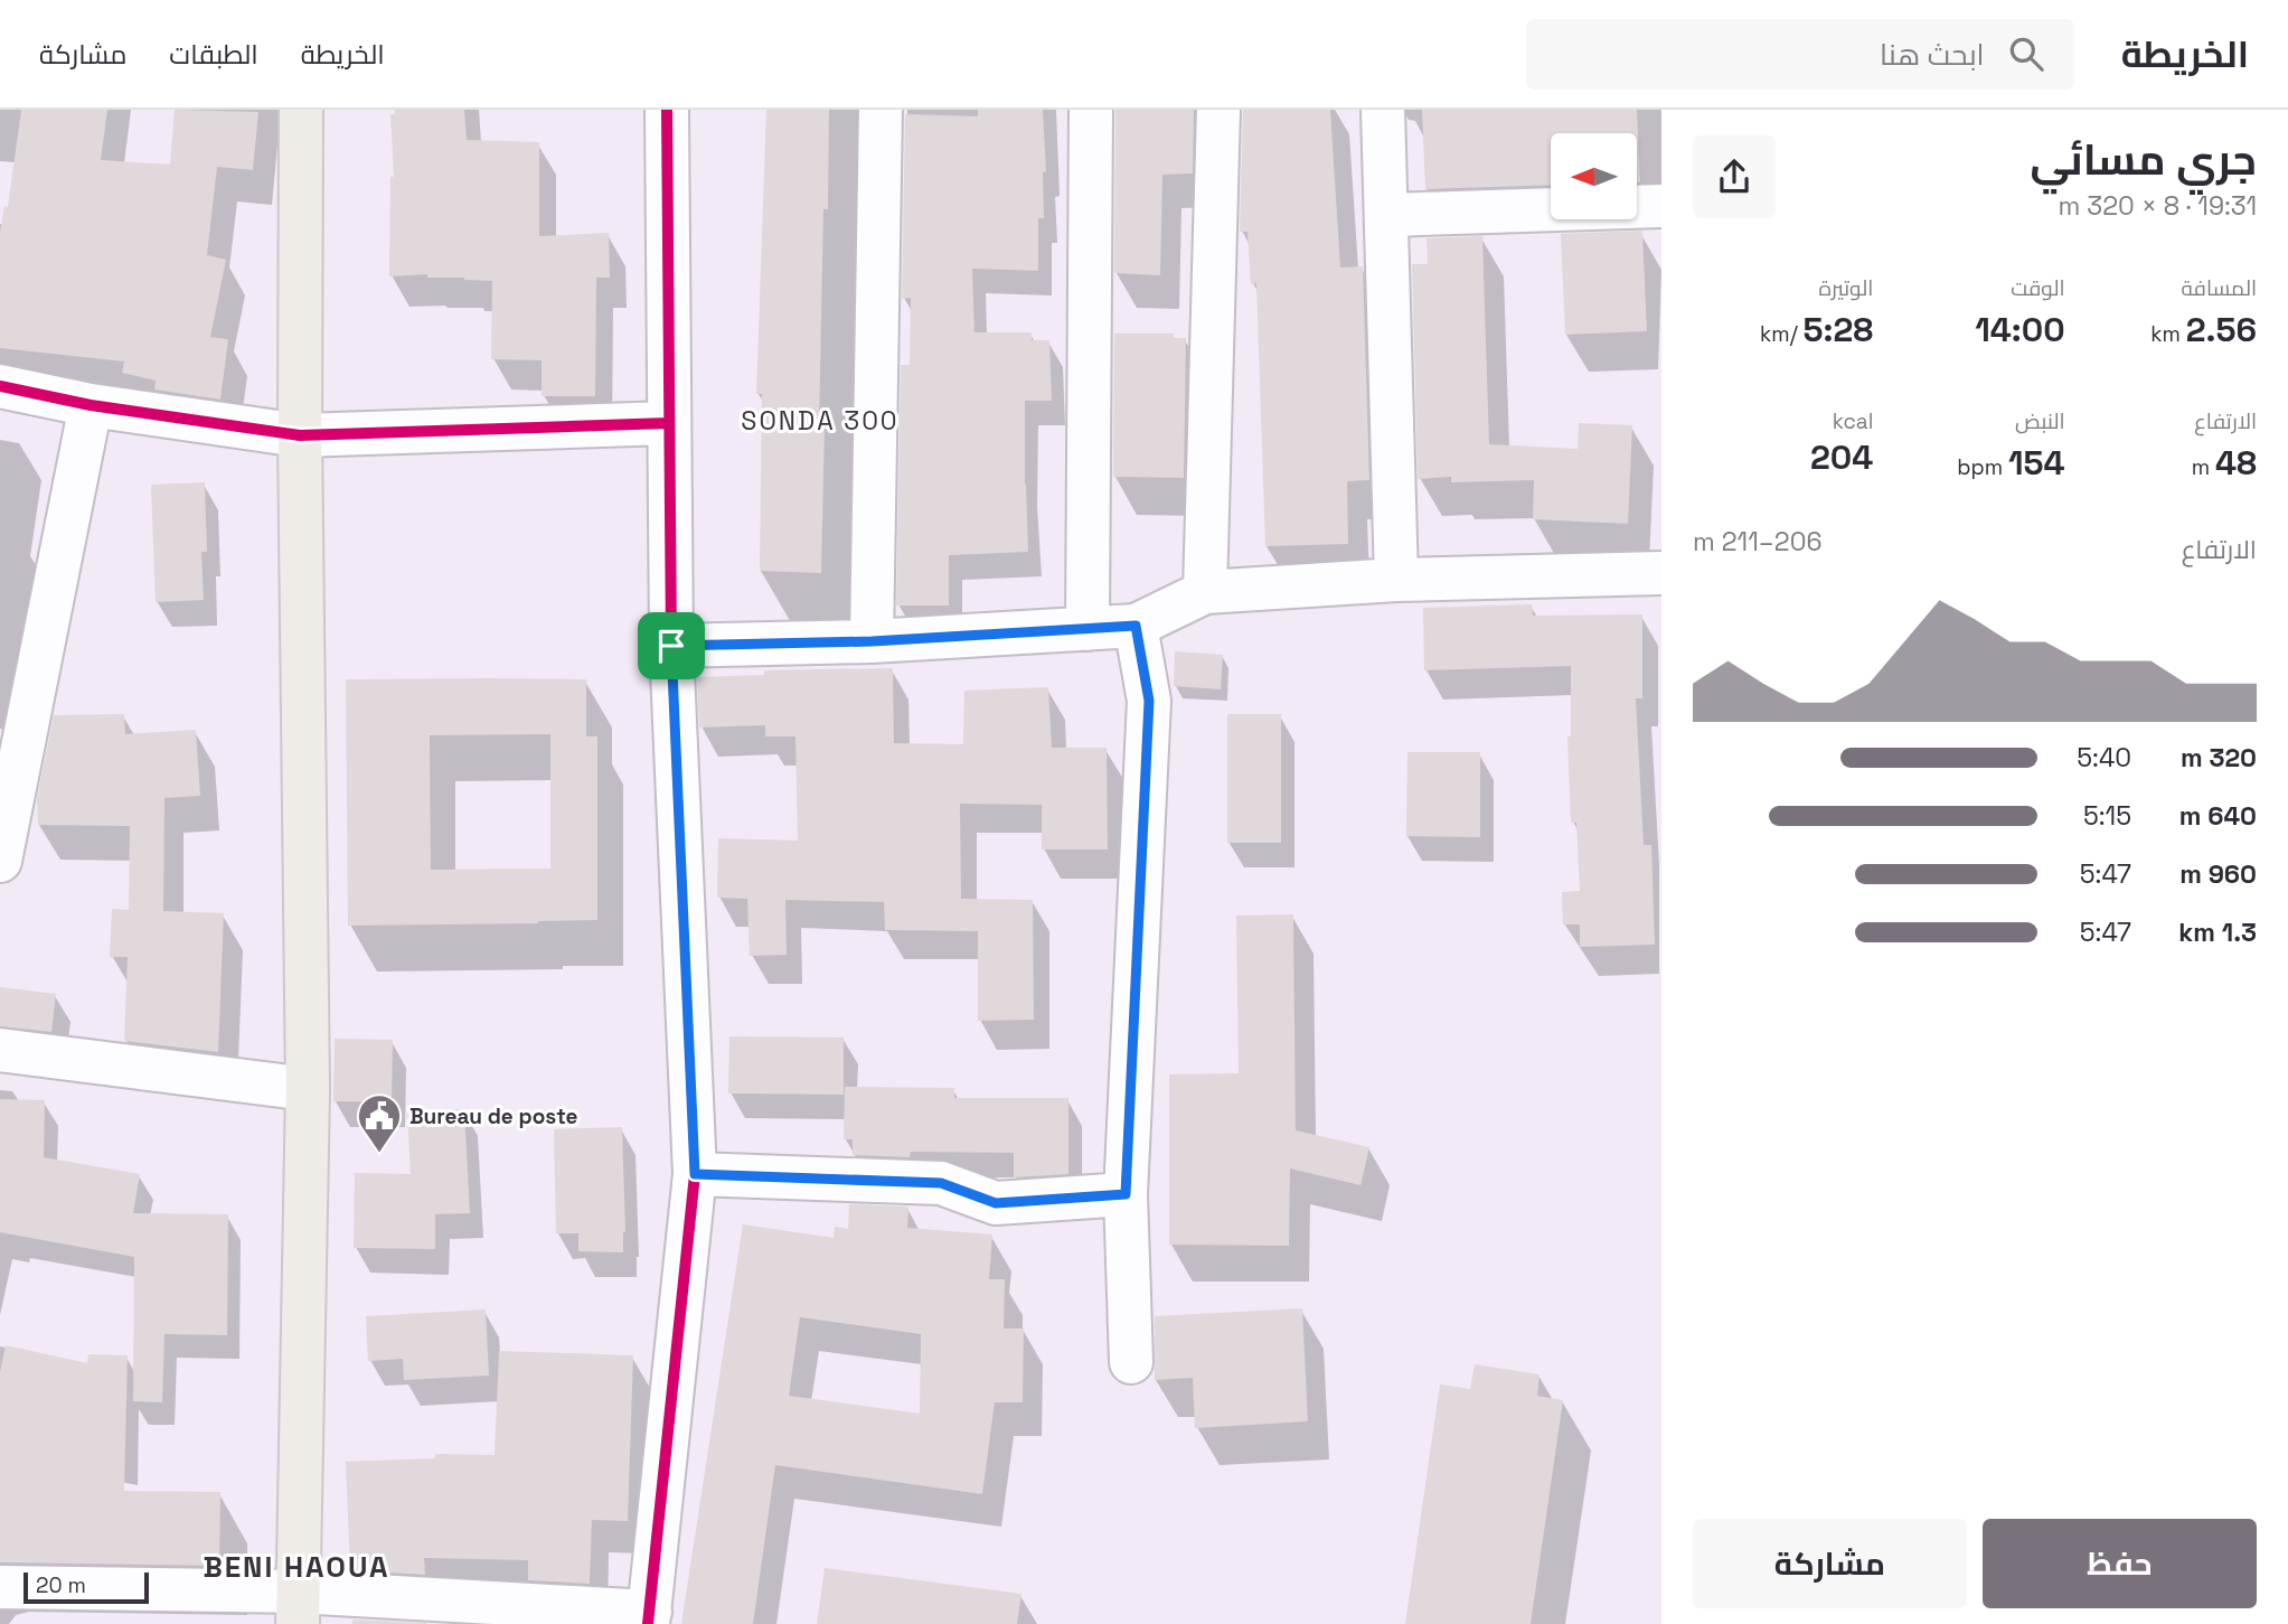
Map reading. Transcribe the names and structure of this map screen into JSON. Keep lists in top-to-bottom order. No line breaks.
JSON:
{"districts":["SONDA 300","BENI HAOUA"],"places":{"public building":["Bureau de poste"]},"scale_bar":"20 m","north":"left","page":{"header":"الخريطة","search":"ابحث هنا","nav":["الخريطة","الطبقات","مشاركة"],"heading":["جري مسائي","19:31 · 8 × 320 m"],"stats":[["المسافة","2.56 km"],["الوقت","14:00"],["الوتيرة","5:28 /km"],["الارتفاع","48 m"],["النبض","154 bpm"],["kcal","204"]],"chart":["الارتفاع","206–211 m"],"list":[{"name":"320 m","note":"5:40"},{"name":"640 m","note":"5:15"},{"name":"960 m","note":"5:47"},{"name":"1.3 km","note":"5:47"}],"buttons":["حفظ","مشاركة"],"scale":"20 m"}}
